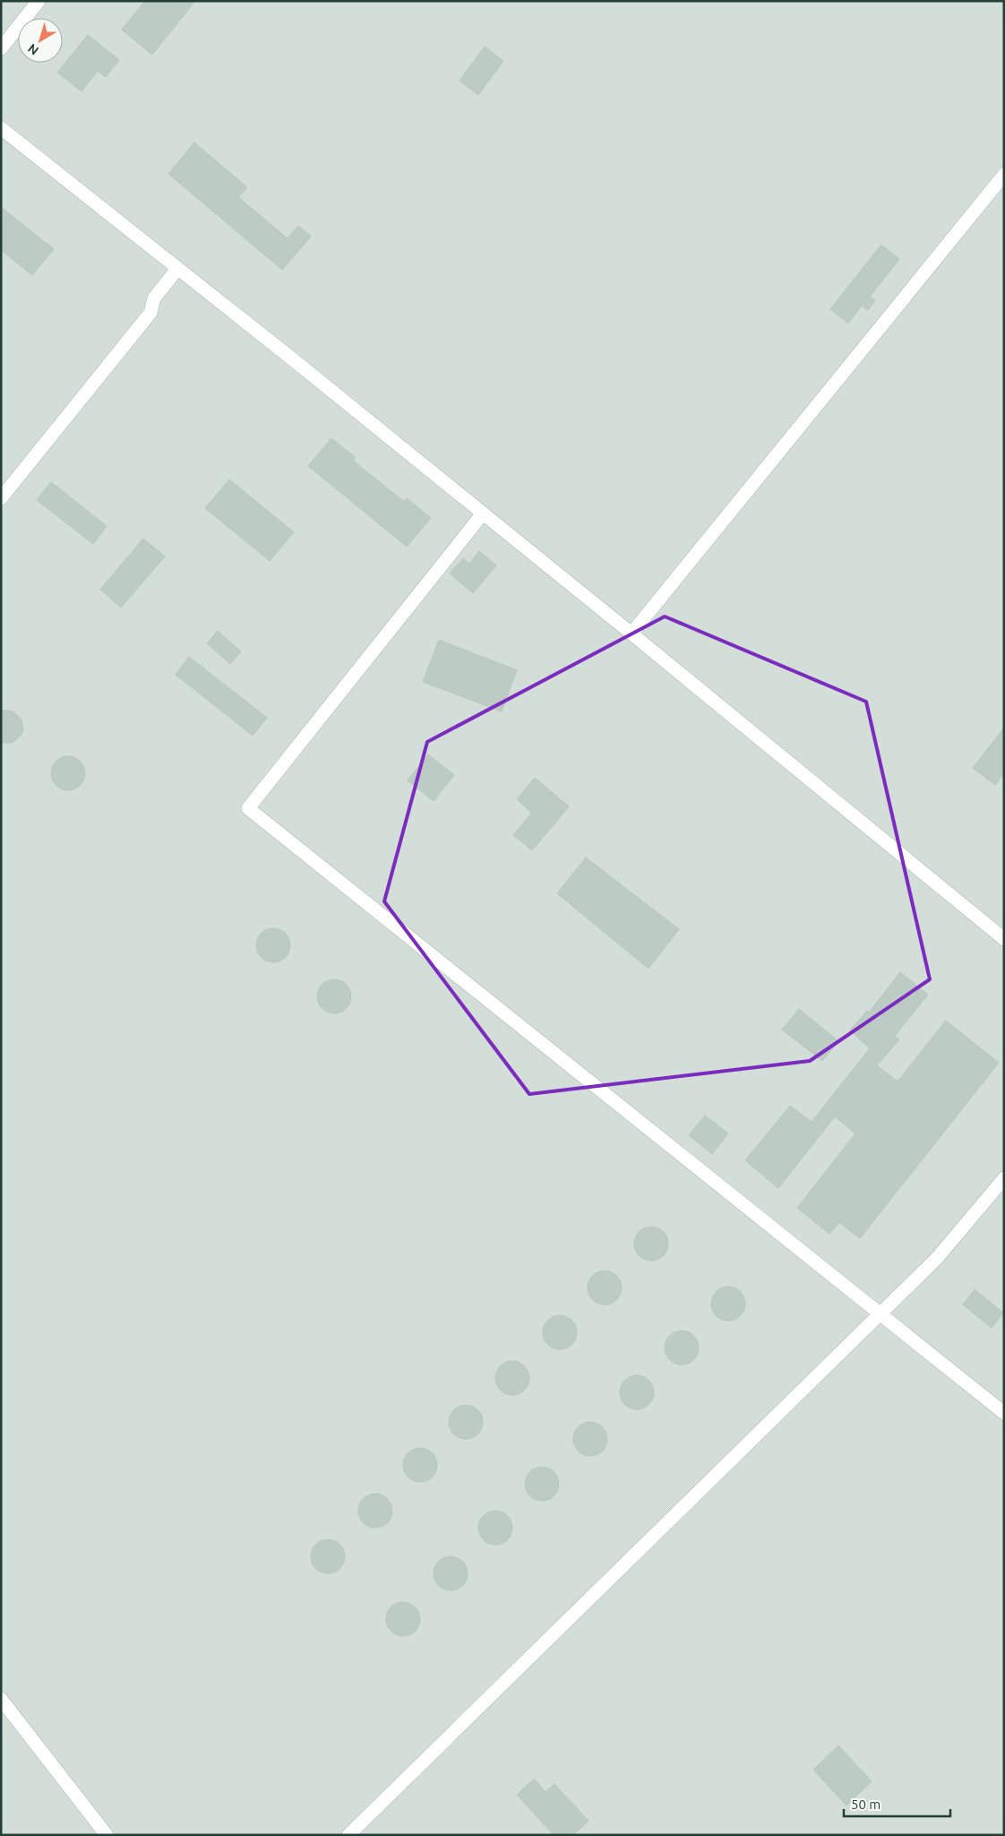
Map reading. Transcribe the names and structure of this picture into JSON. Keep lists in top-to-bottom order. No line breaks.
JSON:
{"scale_bar":"50 m","north":"bottom left"}
